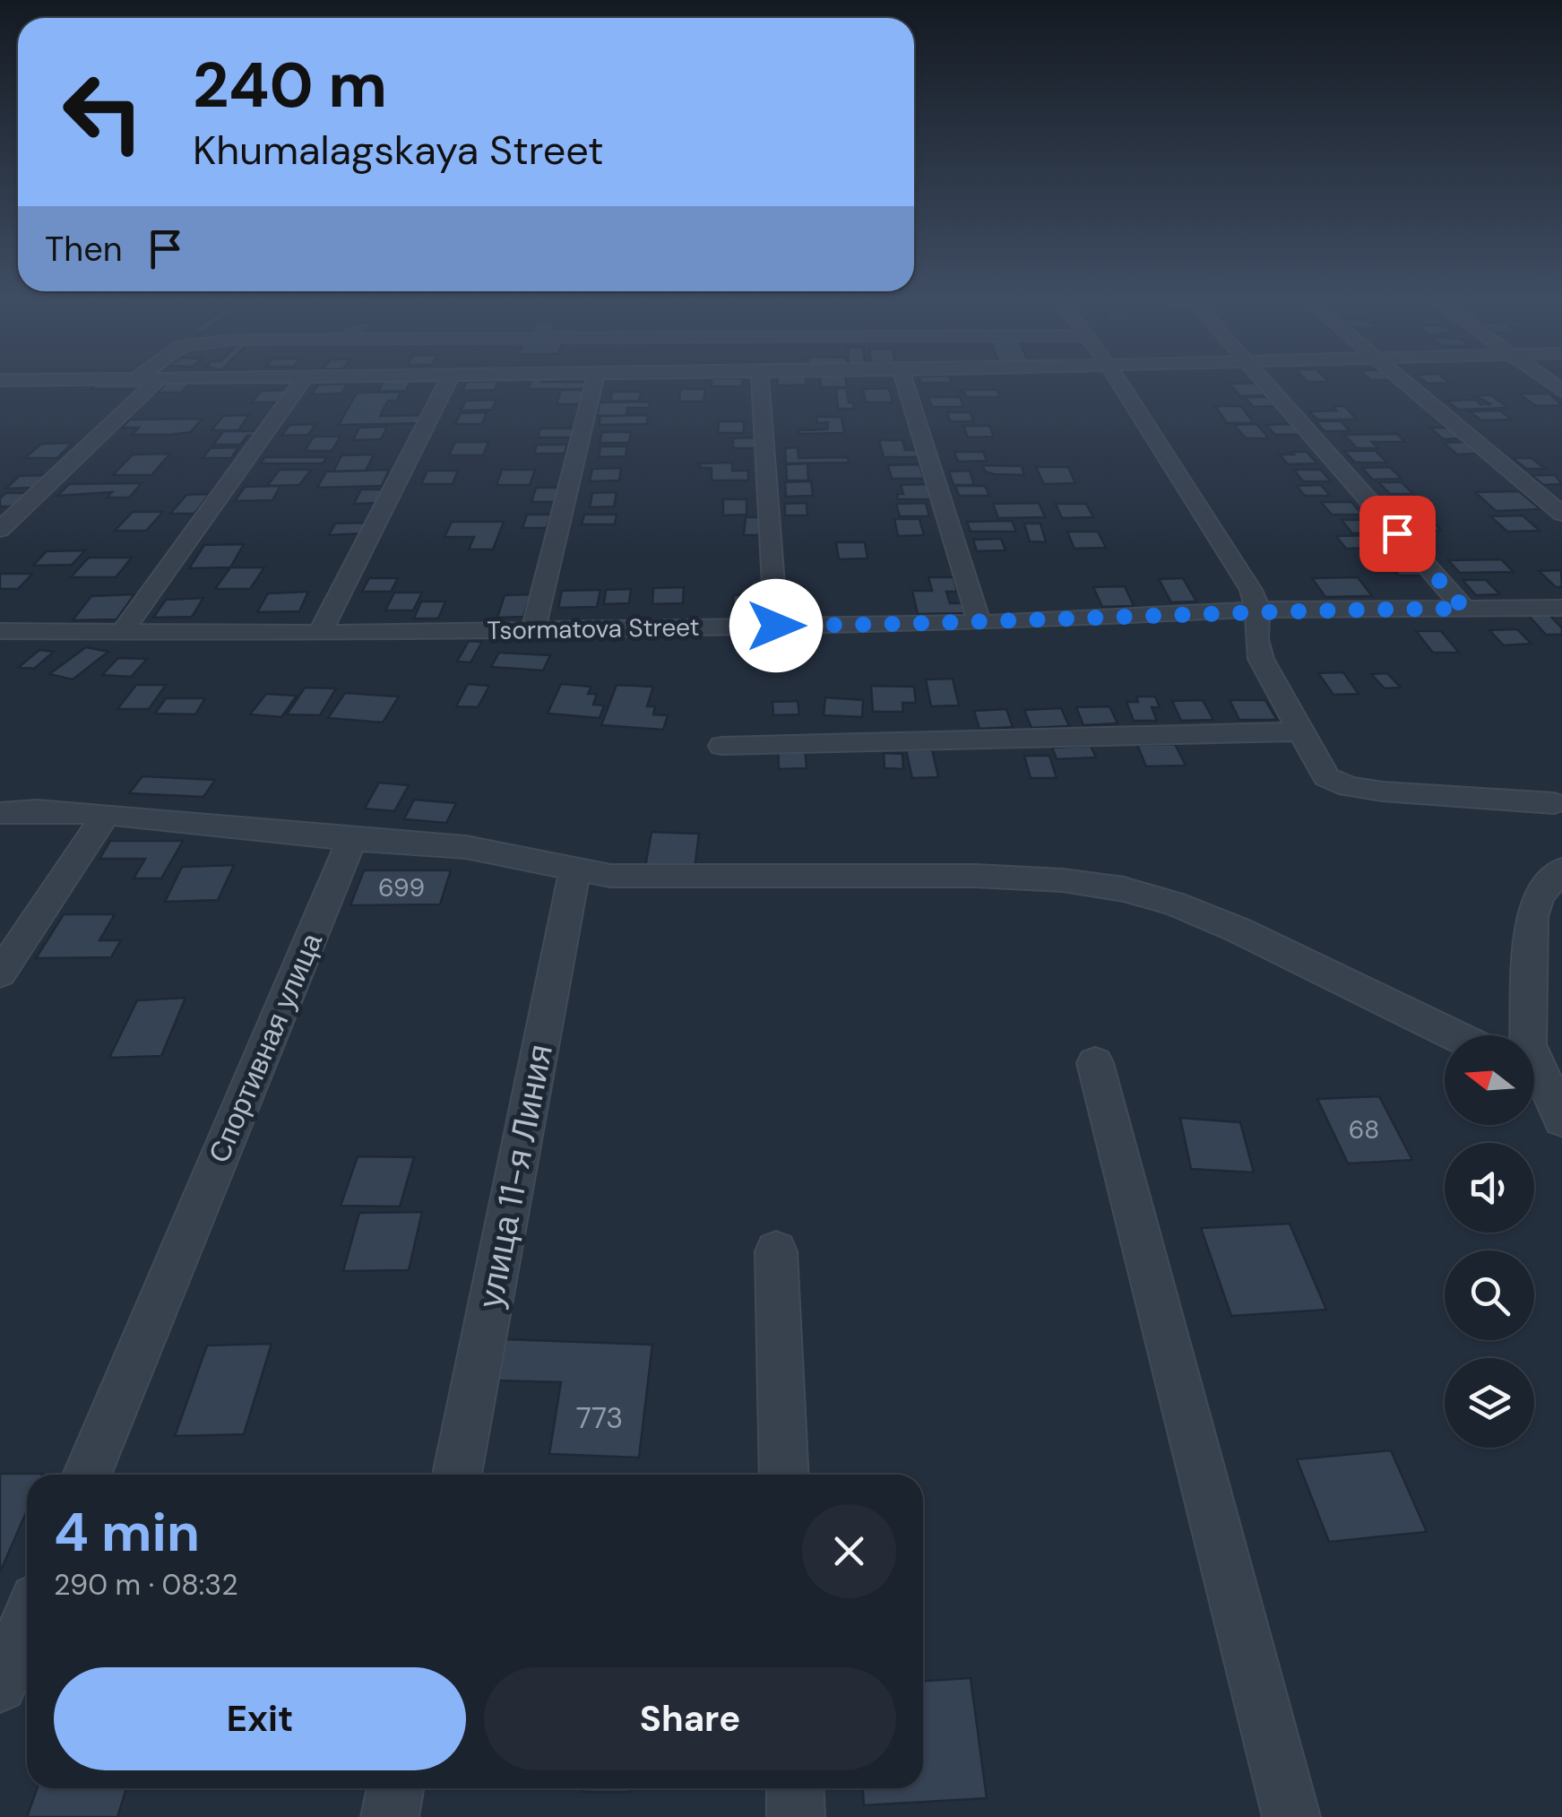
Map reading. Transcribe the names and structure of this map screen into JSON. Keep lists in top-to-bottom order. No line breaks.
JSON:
{"streets":{"street":["Tsormatova Street","Спортивная улица","улица 11-я Линия"]},"house_numbers":["699","68","773"],"north":"left","page":{"turn":["240 m","Khumalagskaya Street"],"then":"Then","heading":["4 min","290 m · 08:32"],"buttons":["Exit","Share"]}}
